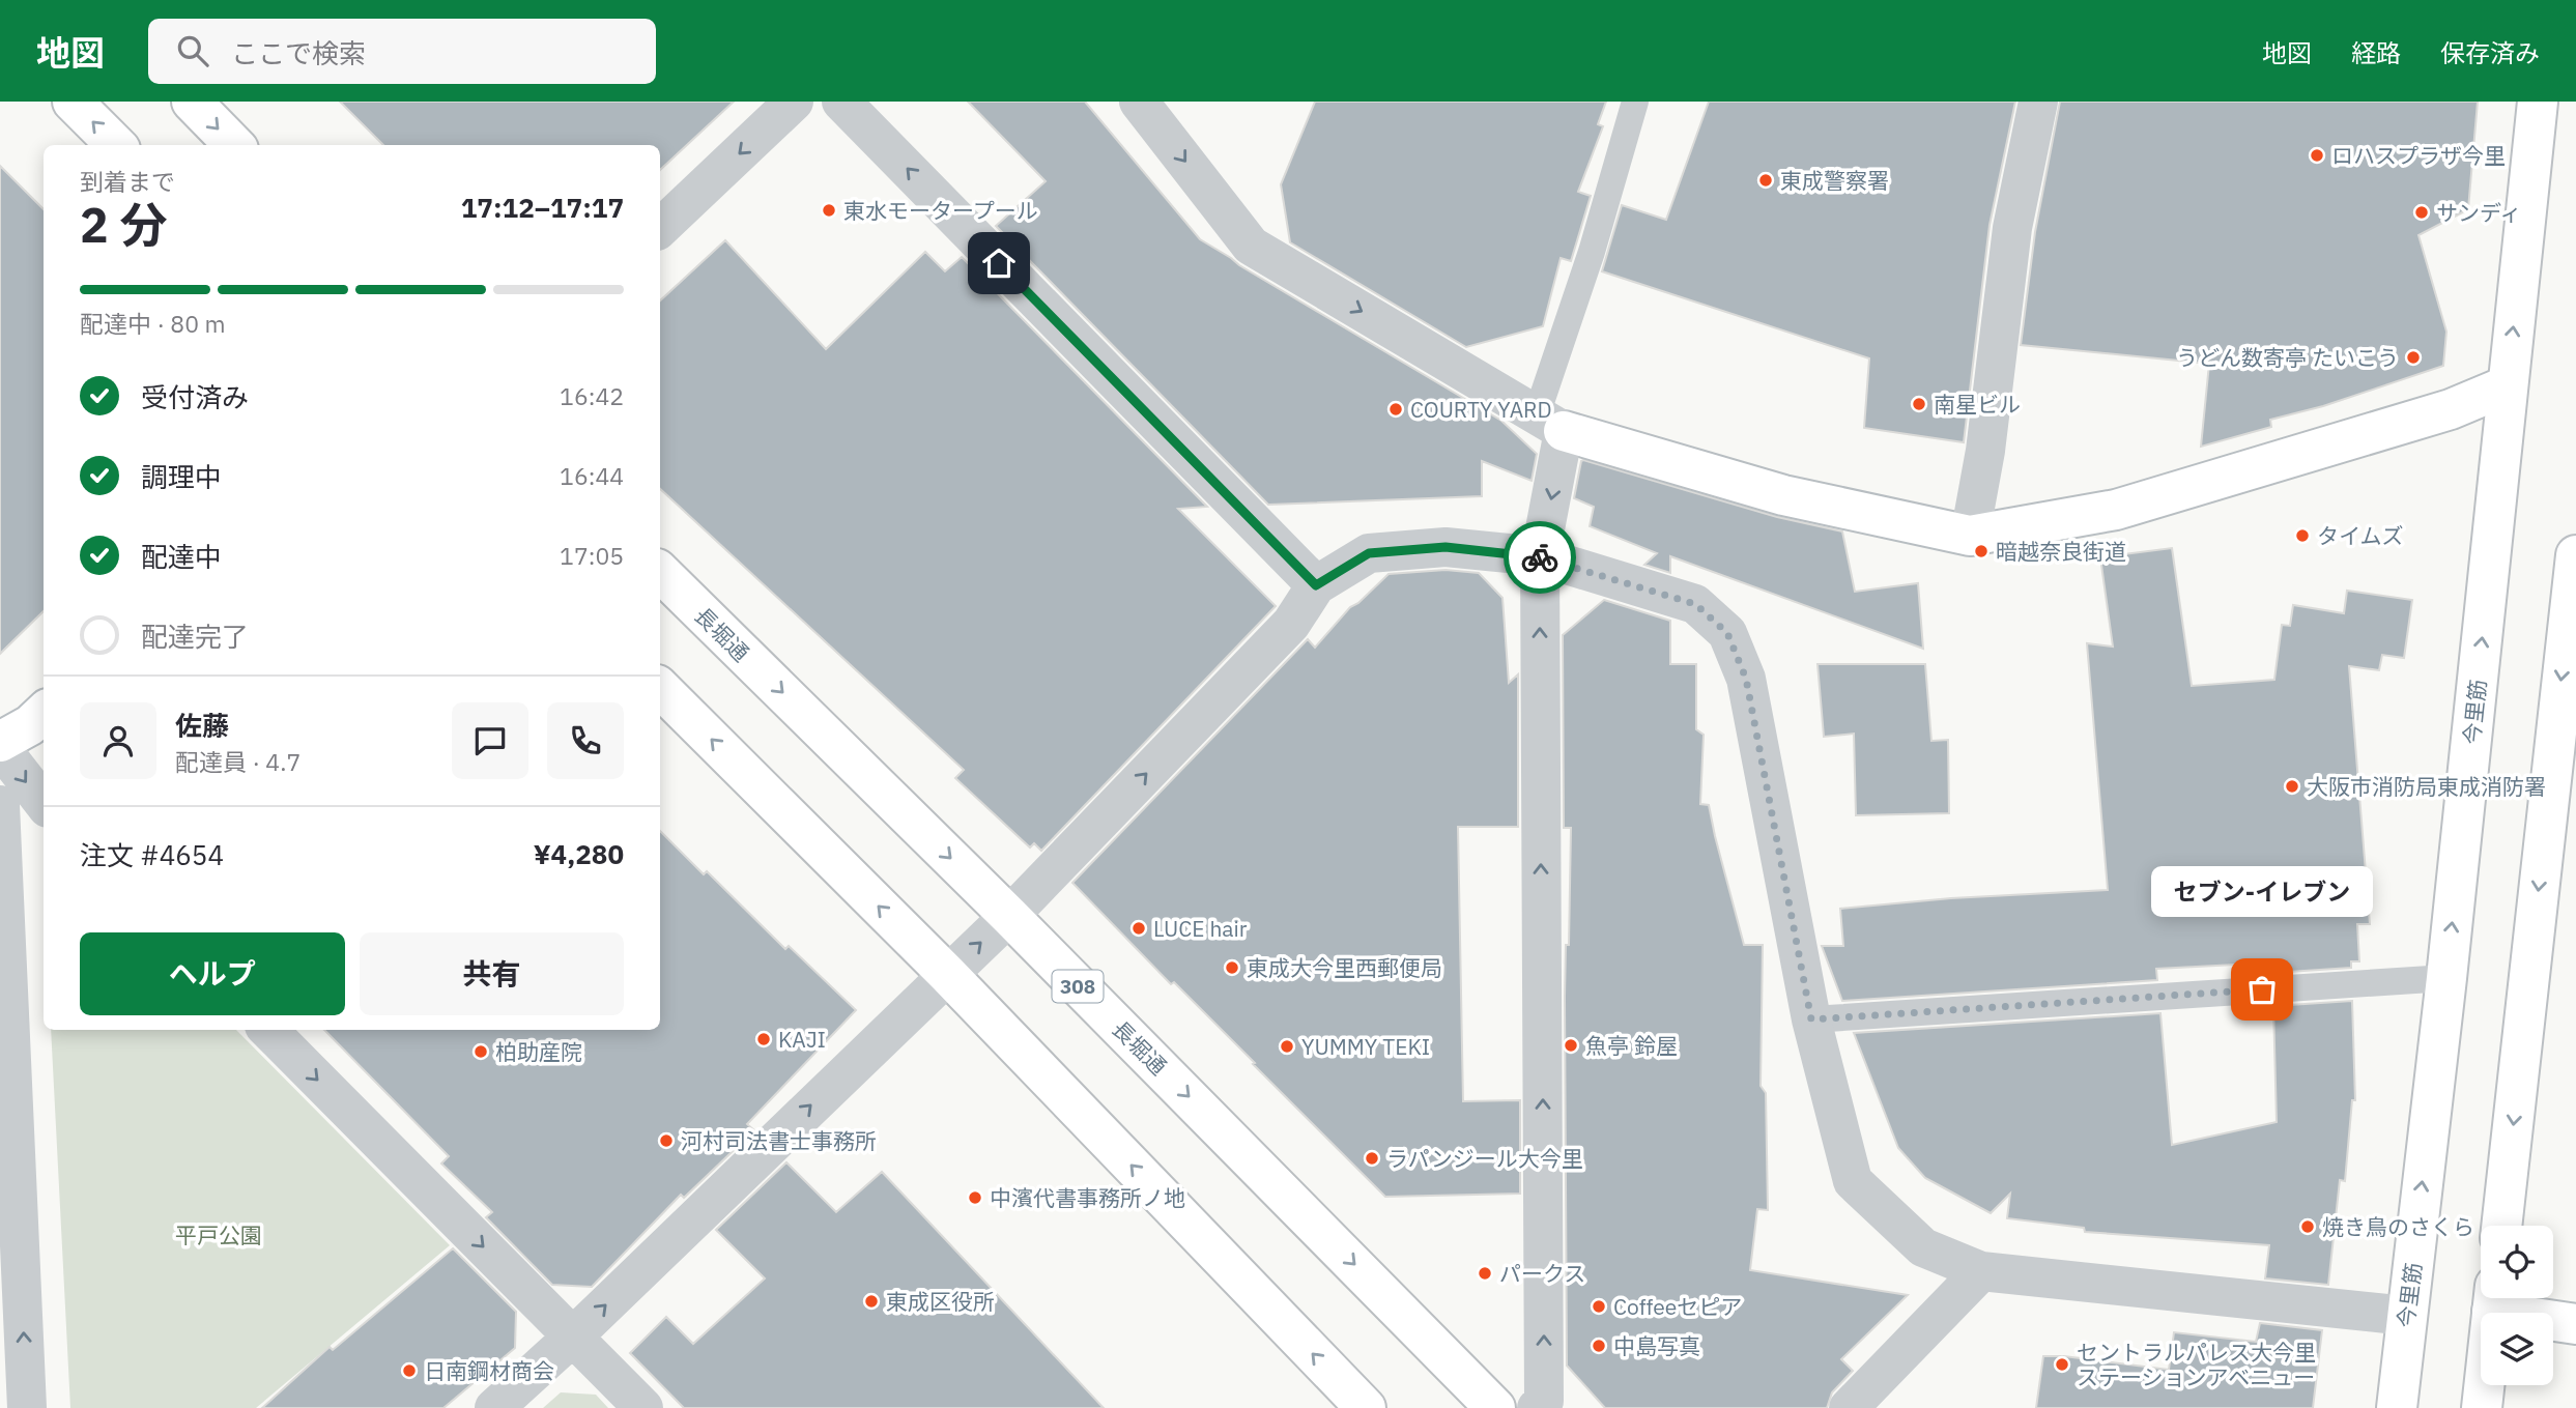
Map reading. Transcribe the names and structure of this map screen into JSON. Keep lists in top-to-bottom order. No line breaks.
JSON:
{"streets":{"main road":["長堀通","今里筋","308"]},"parks":["平戸公園"],"places":["ロハスプラザ今里","東成警察署","東水モータープール","サンディ","うどん数寄亭 たいこう","南星ビル","COURTY YARD","タイムズ","暗越奈良街道","大阪市消防局東成消防署","LUCE hair","東成大今里西郵便局","セブン-イレブン","KAJI","魚亭 鈴屋","YUMMY TEKI","柏助産院","河村司法書士事務所","ラパンジール大今里","中濱代書事務所ノ地","焼き鳥のさくら","パークス","東成区役所","Coffeeセピア","中島写真","セントラルパレス大今里 ステーションアベニュー","日南鋼材商会"],"page":{"header":"地図","search":"ここで検索","nav":["地図","経路","保存済み"],"heading":["2 分","到着まで","17:12–17:17"],"panel":["佐藤","配達員 · 4.7","注文 #4654","¥4,280"],"bar":"配達中 · 80 m","list":[["受付済み","16:42"],["調理中","16:44"],["配達中","17:05"],"配達完了"],"bubble":"セブン-イレブン","buttons":["ヘルプ","共有"]}}
